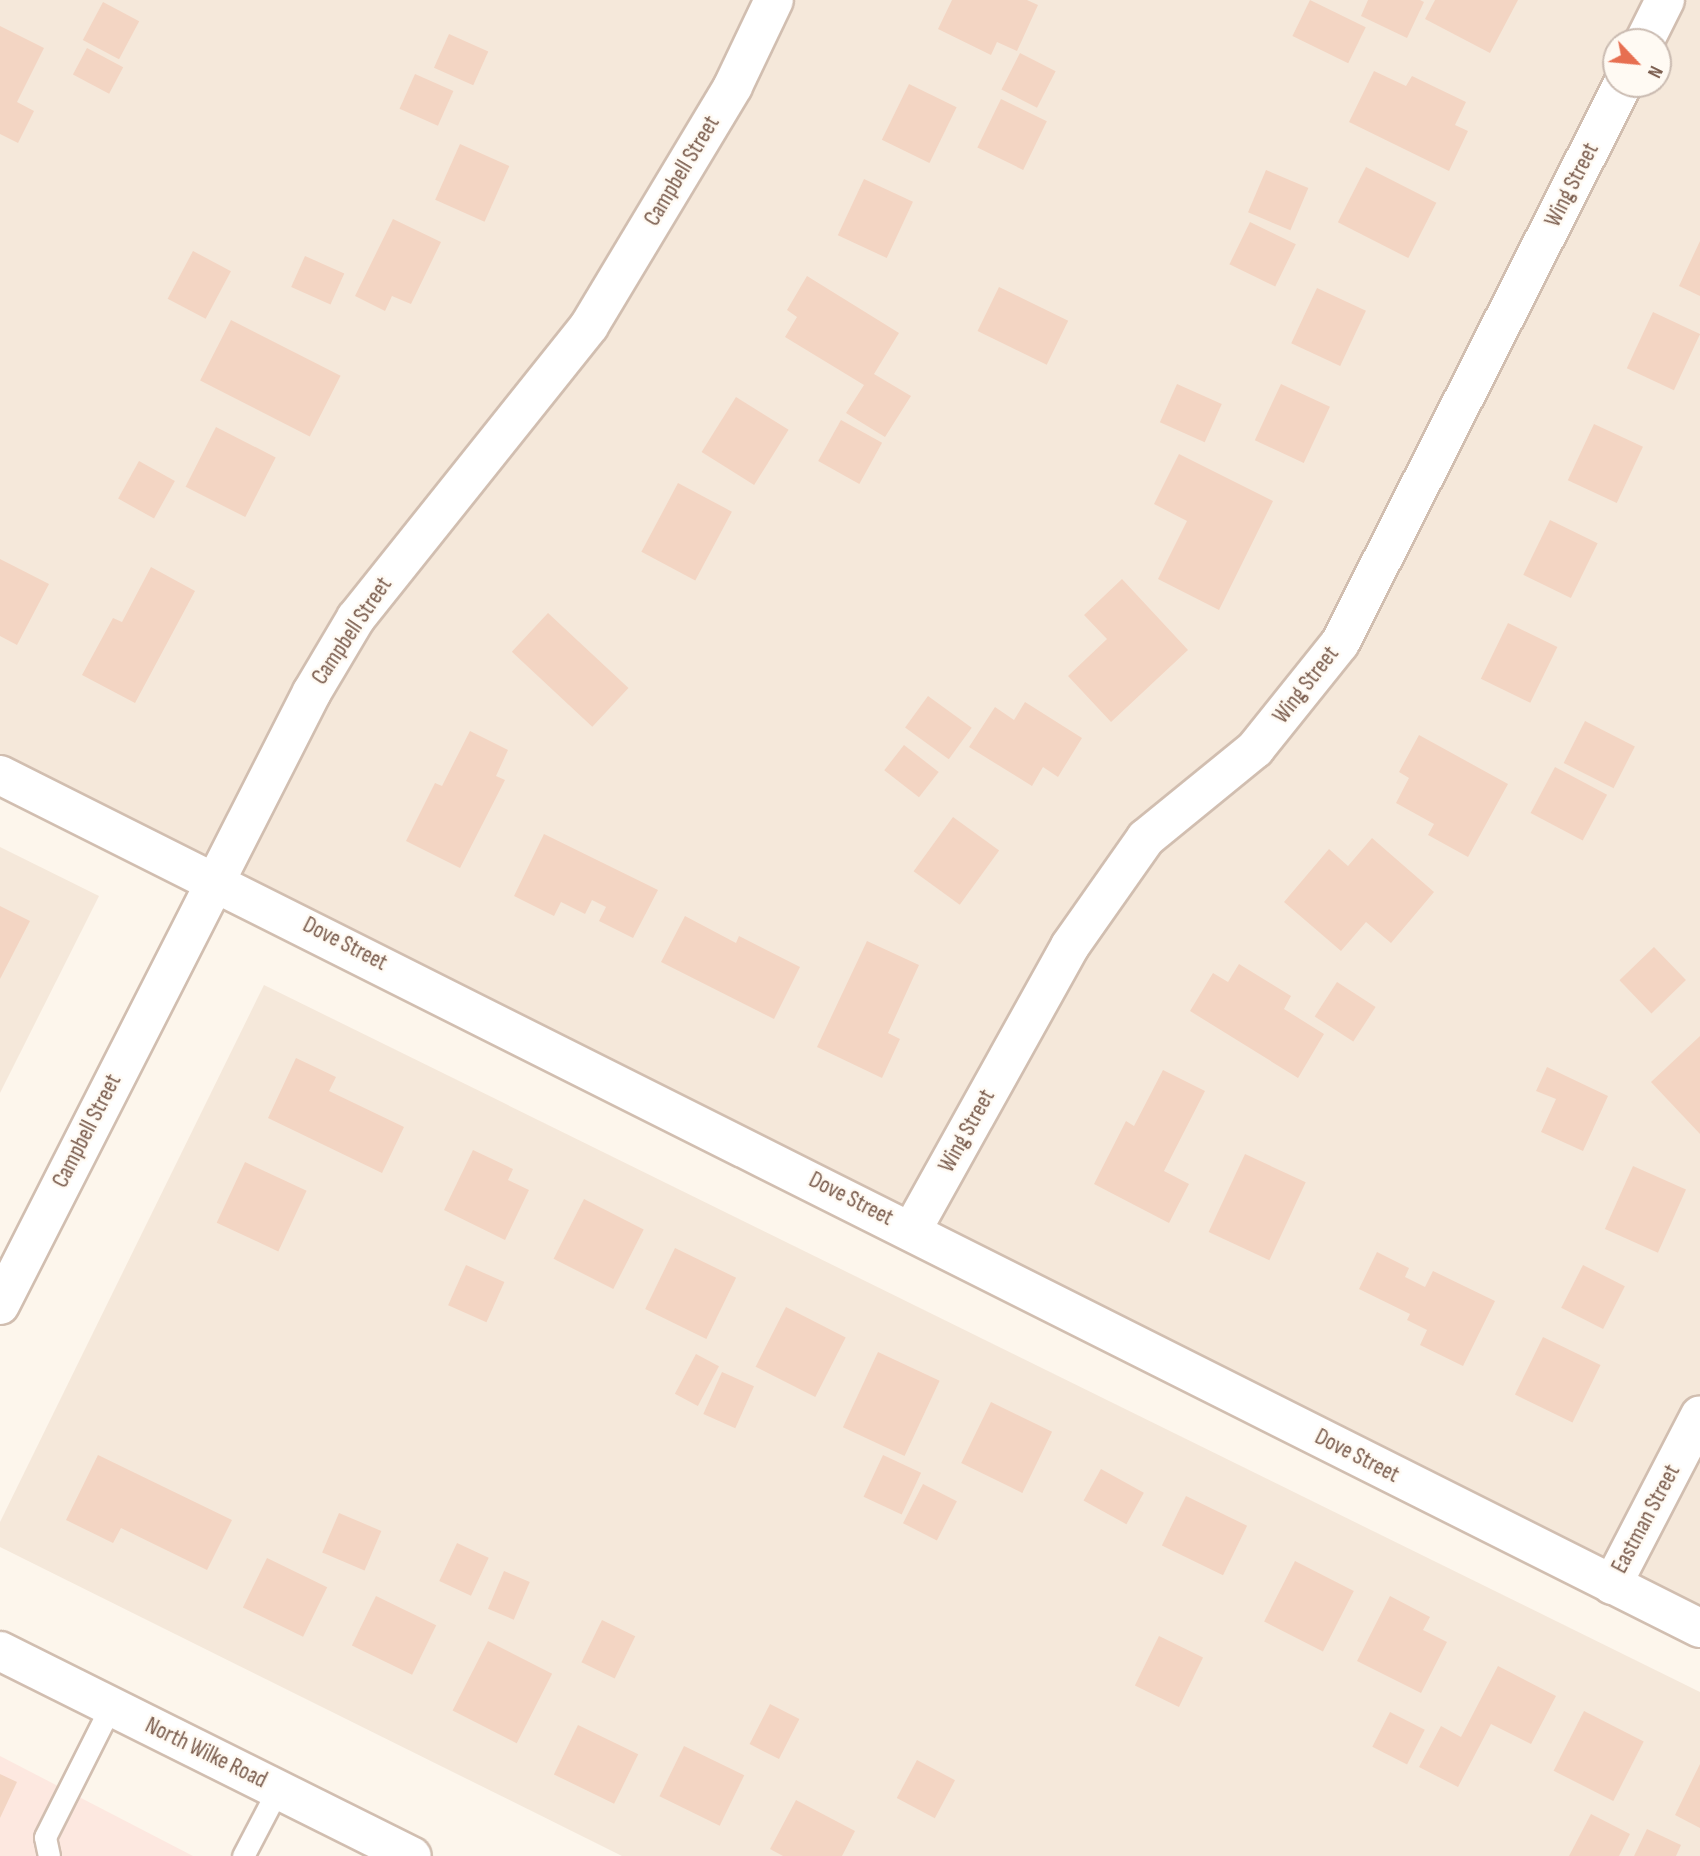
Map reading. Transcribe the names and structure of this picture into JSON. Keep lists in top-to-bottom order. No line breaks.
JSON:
{"streets":{"street":["Campbell Street","Wing Street","Dove Street","Eastman Street","North Wilke Road"]},"crossings":[["Campbell Street","Dove Street"],["Wing Street","Dove Street"],["Dove Street","Eastman Street"]],"north":"bottom right"}
